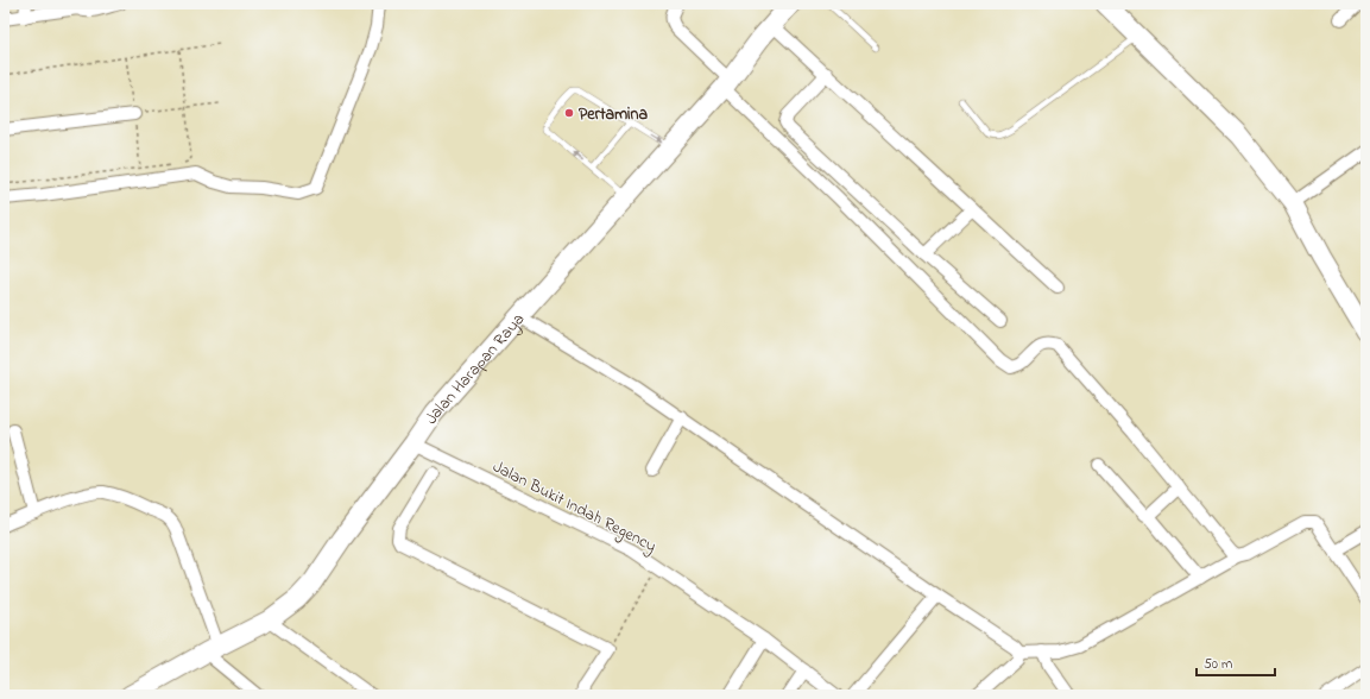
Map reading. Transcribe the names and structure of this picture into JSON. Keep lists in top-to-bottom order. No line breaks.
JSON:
{"streets":{"main road":["Jalan Harapan Raya"],"street":["Jalan Bukit Indah Regency"]},"crossings":[["Jalan Harapan Raya","Jalan Bukit Indah Regency"]],"places":["Pertamina"],"scale_bar":"50 m"}
